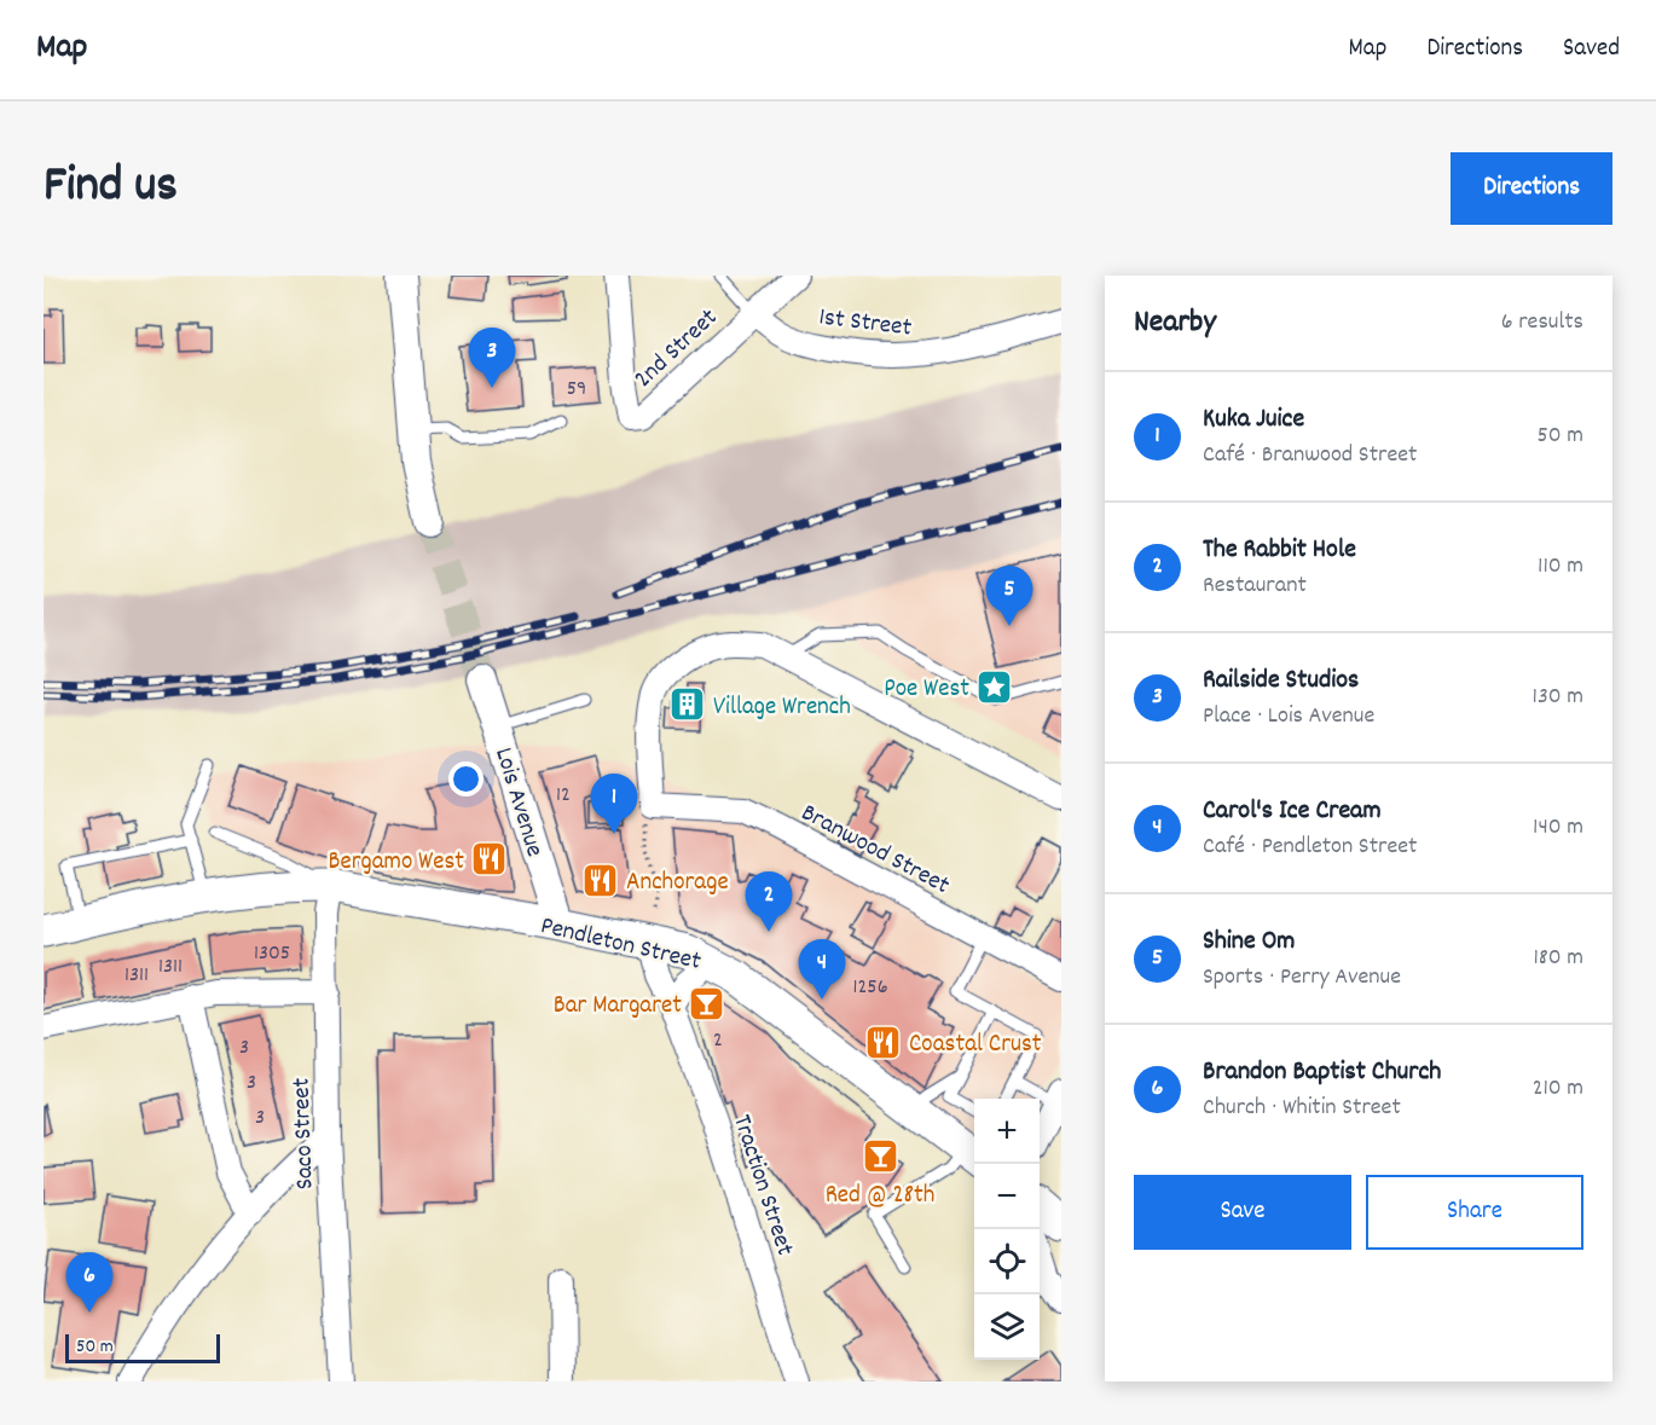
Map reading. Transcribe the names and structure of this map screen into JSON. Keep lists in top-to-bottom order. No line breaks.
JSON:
{"streets":{"main road":["Pendleton Street"],"street":["1st Street","2nd Street","Lois Avenue","Branwood Street","Saco Street","Traction Street"]},"crossings":[["1st Street","2nd Street"],["Lois Avenue","Pendleton Street"],["Pendleton Street","Saco Street"],["Pendleton Street","Traction Street"]],"places":{"place":["Poe West"],"building":["Village Wrench"],"restaurant":["Bergamo West","Anchorage","Coastal Crust"],"bar":["Bar Margaret","Red @ 28th"]},"house_numbers":["59","12","1305","1311","1311","1256","2","3","3","3"],"scale_bar":"50 m","page":{"header":"Map","nav":["Map","Directions","Saved"],"title":"Find us","buttons":["Directions",["Save","Share"]],"heading":["Nearby","6 results"],"pins":["3","5","1","2","4","6"],"list":[{"mark":"1","name":"Kuka Juice","note":"Café · Branwood Street","value":"50 m"},{"mark":"2","name":"The Rabbit Hole","note":"Restaurant","value":"110 m"},{"mark":"3","name":"Railside Studios","note":"Place · Lois Avenue","value":"130 m"},{"mark":"4","name":"Carol's Ice Cream","note":"Café · Pendleton Street","value":"140 m"},{"mark":"5","name":"Shine Om","note":"Sports · Perry Avenue","value":"180 m"},{"mark":"6","name":"Brandon Baptist Church","note":"Church · Whitin Street","value":"210 m"}],"map_buttons":["+","−"],"scale":"50 m"}}
